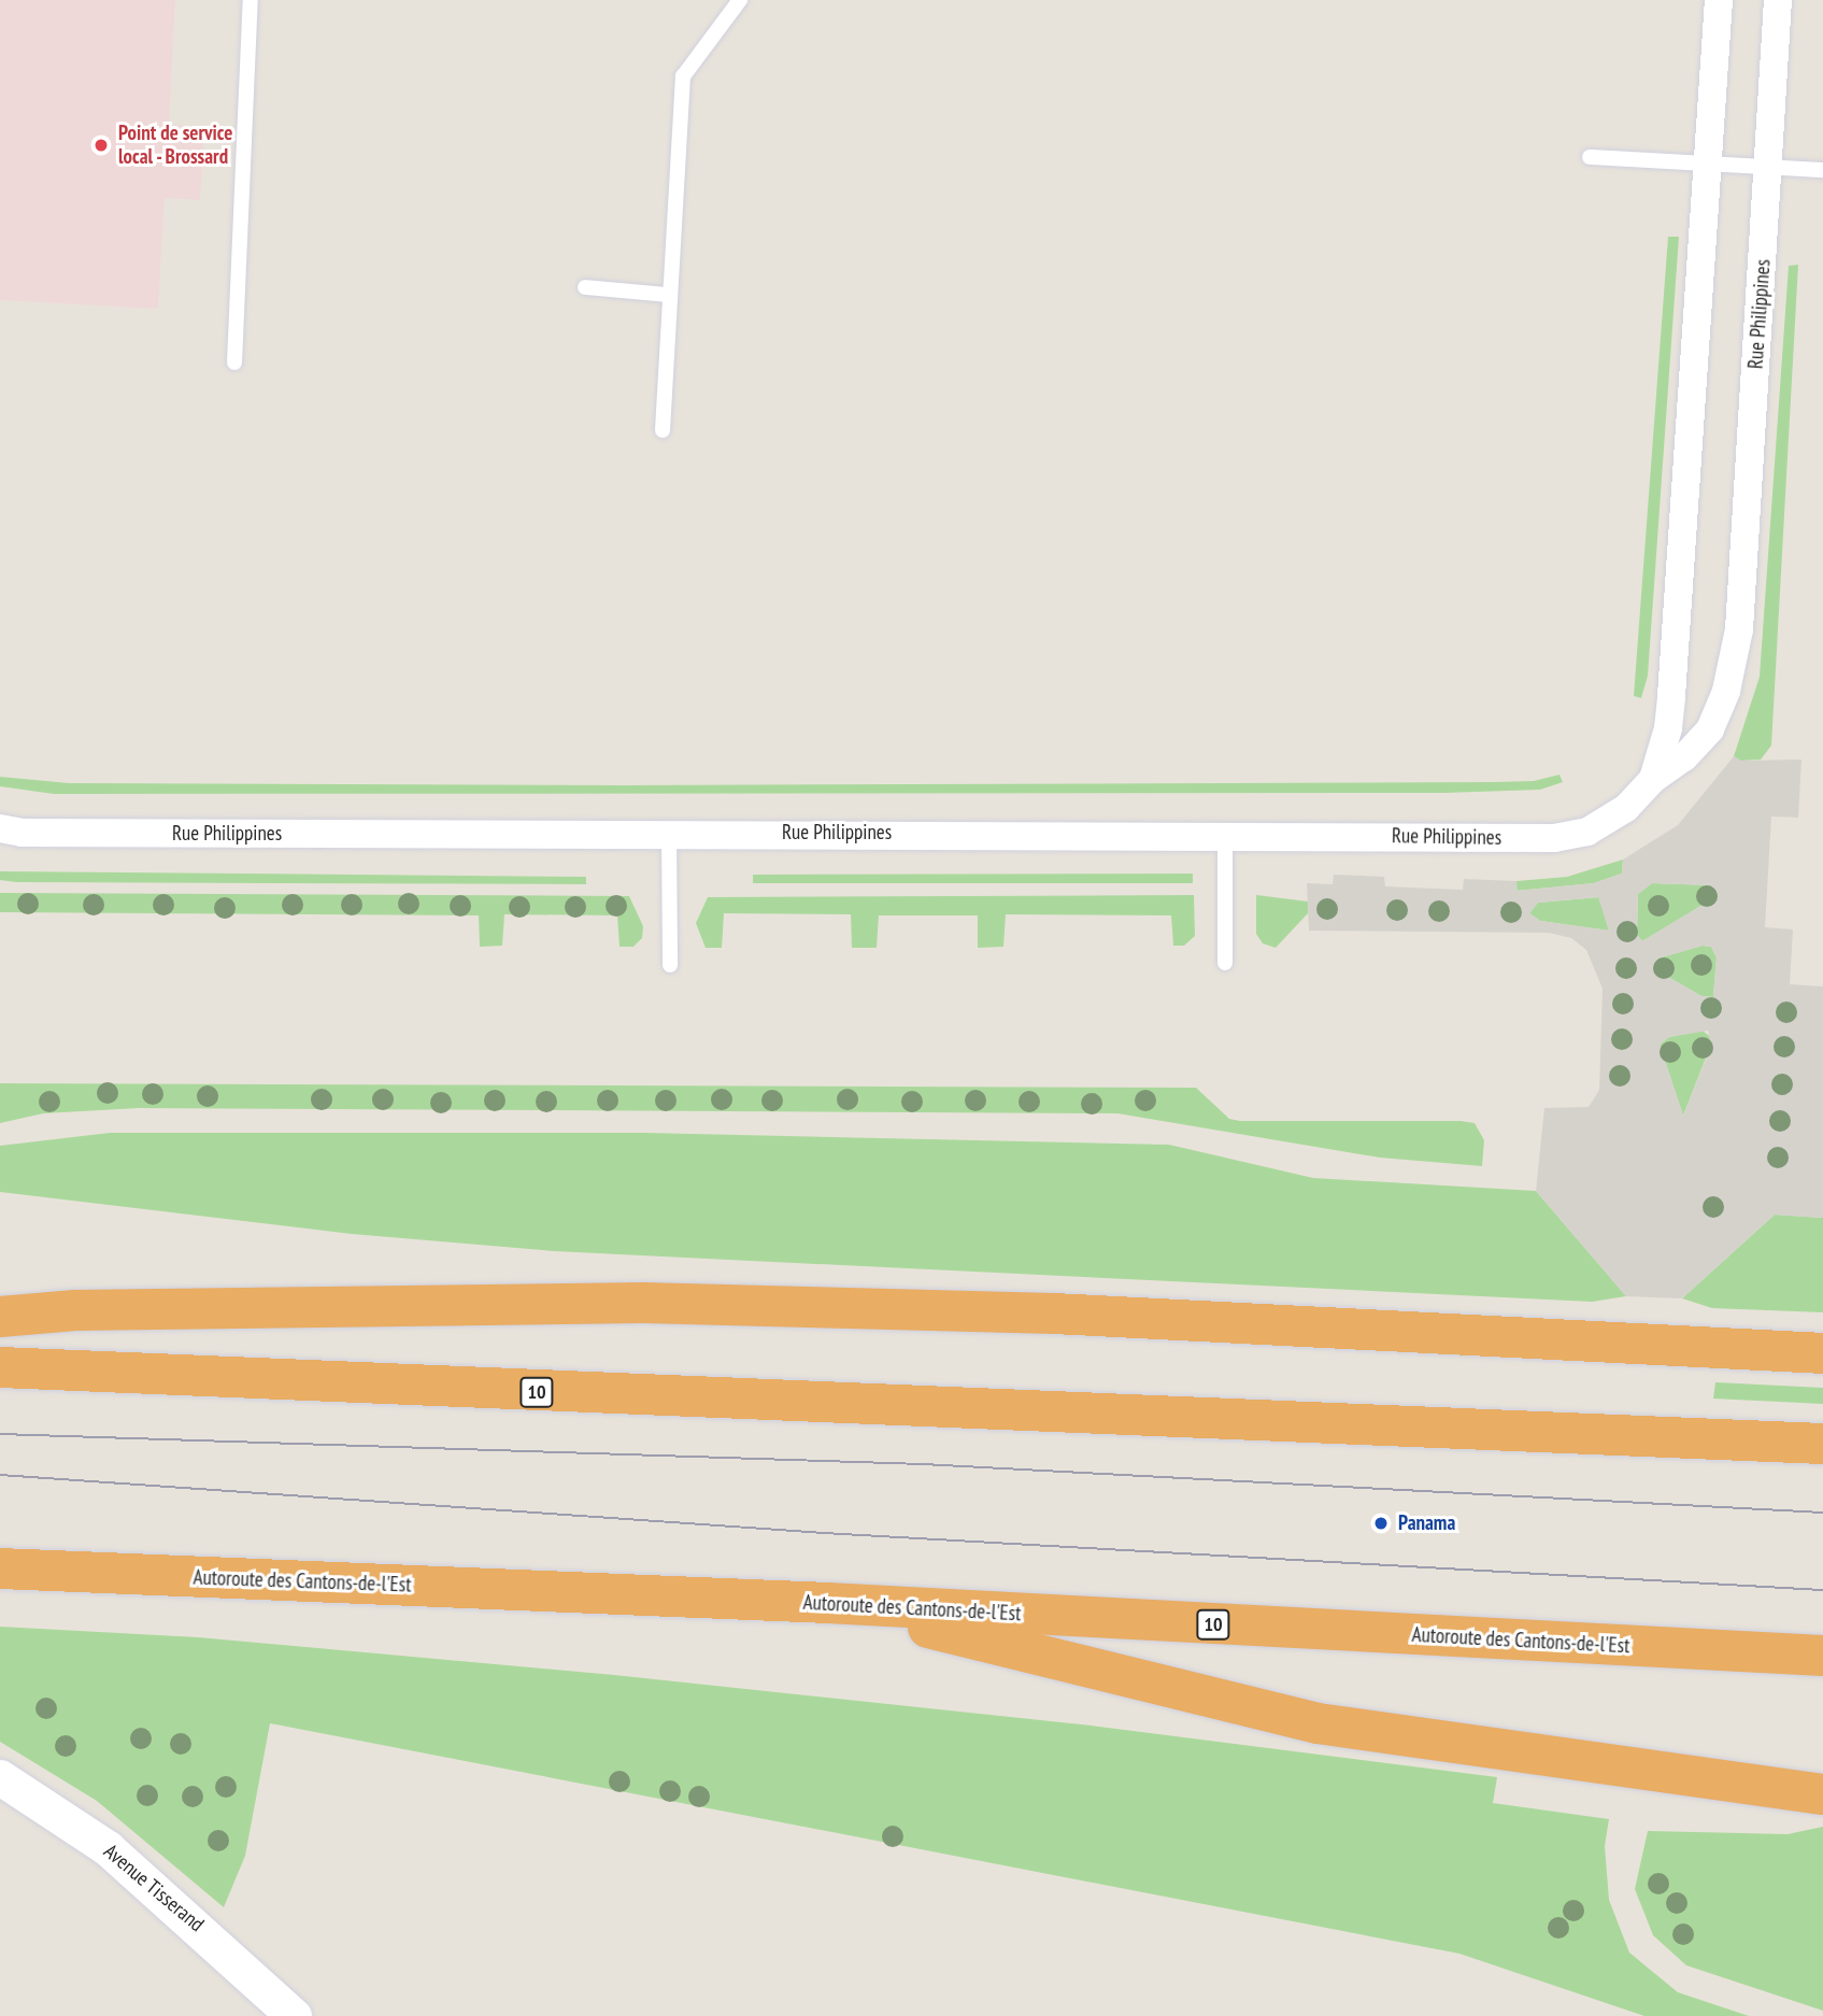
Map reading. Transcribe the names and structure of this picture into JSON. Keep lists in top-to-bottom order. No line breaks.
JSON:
{"streets":{"highway":["10","Autoroute des Cantons-de-l'Est"],"street":["Rue Philippines","Avenue Tisserand"]},"places":["Point de service local - Brossard","Panama"]}
